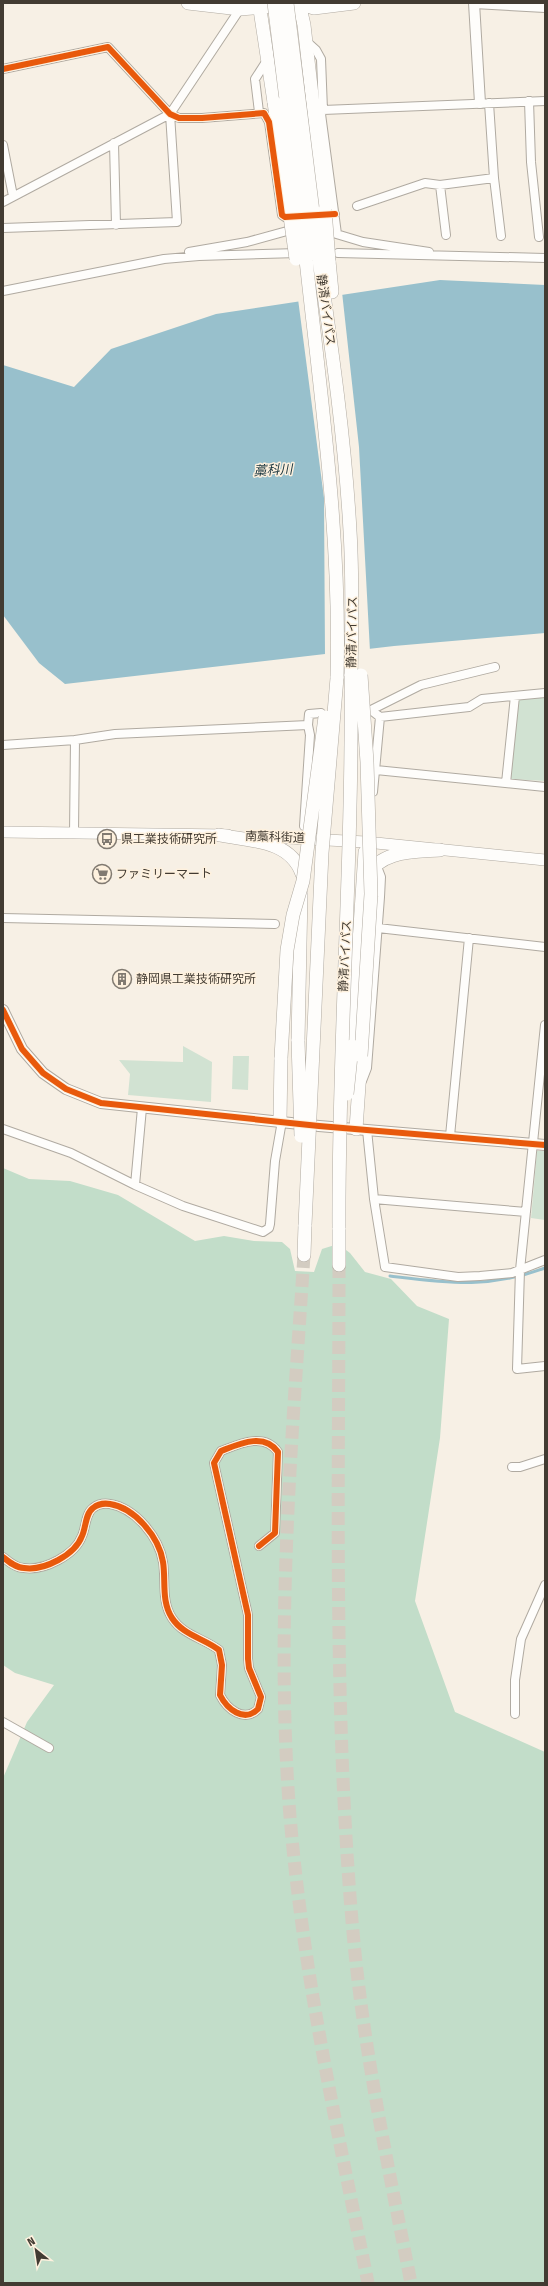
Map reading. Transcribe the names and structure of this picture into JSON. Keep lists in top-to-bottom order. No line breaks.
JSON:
{"streets":{"highway":["静清バイパス"],"main road":["南藁科街道"]},"water":["藁科川"],"places":{"bus stop":["県工業技術研究所"],"supermarket":["ファミリーマート"],"building":["静岡県工業技術研究所"]},"north":"top left"}
